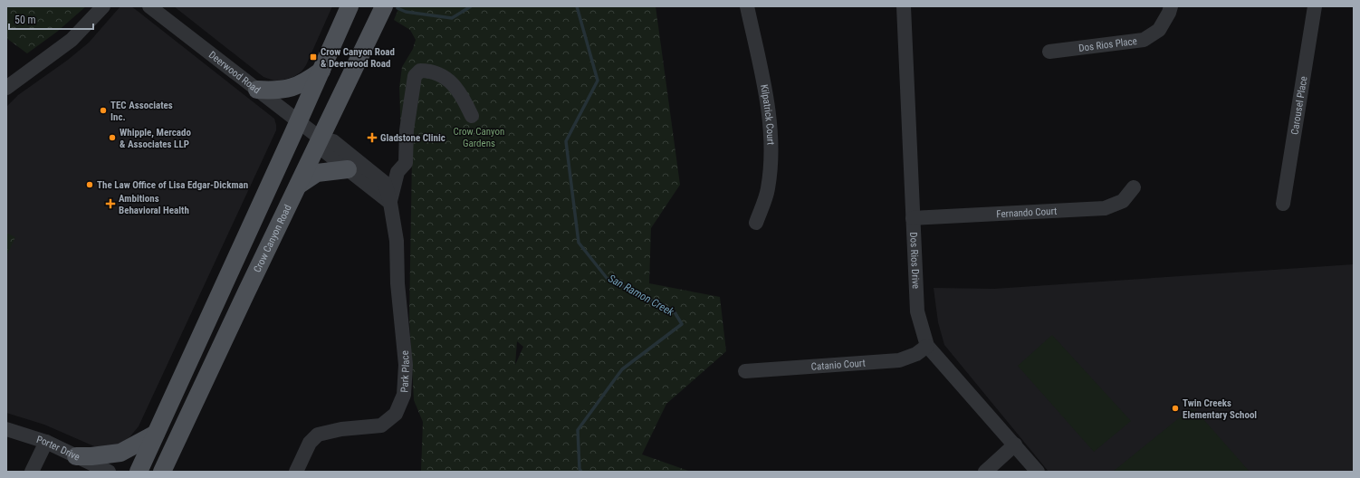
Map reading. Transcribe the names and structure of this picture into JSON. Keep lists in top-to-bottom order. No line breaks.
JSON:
{"streets":{"main road":["Crow Canyon Road"],"street":["Dos Rios Place","Deerwood Road","Carousel Place","Kilpatrick Court","Fernando Court","Dos Rios Drive","Catanio Court","Park Place","Porter Drive"]},"crossings":[["Deerwood Road","Crow Canyon Road"],["Deerwood Road","Park Place"],["Fernando Court","Dos Rios Drive"],["Crow Canyon Road","Park Place"],["Dos Rios Drive","Catanio Court"]],"water":["San Ramon Creek"],"parks":["Crow Canyon Gardens"],"places":{"transit":["Crow Canyon Road & Deerwood Road"],"other":["TEC Associates Inc.","Whipple, Mercado & Associates LLP","The Law Office of Lisa Edgar-Dickman","Twin Creeks Elementary School"],"health":["Gladstone Clinic","Ambitions Behavioral Health"]},"scale_bar":"50 m"}
